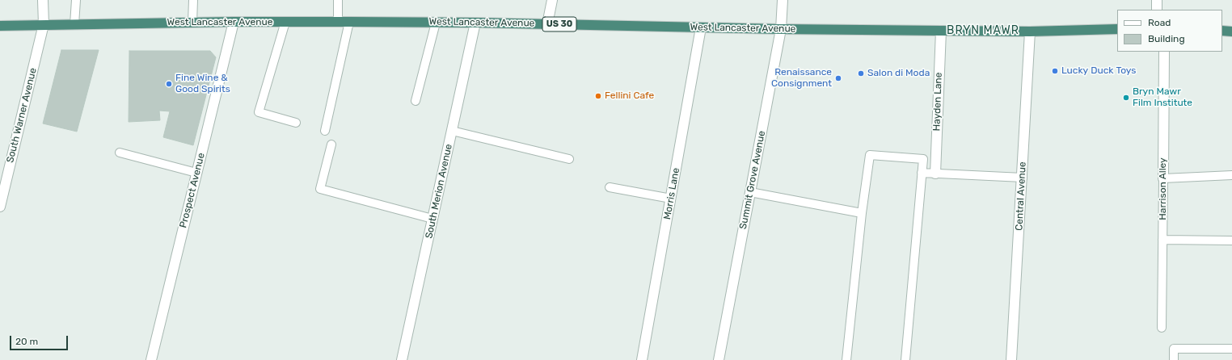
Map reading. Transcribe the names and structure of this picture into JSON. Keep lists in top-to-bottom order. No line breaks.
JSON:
{"streets":{"highway":["West Lancaster Avenue","US 30"],"street":["Hayden Lane","South Warner Avenue","Summit Grove Avenue","Harrison Alley","Prospect Avenue","South Merion Avenue","Morris Lane","Central Avenue"]},"crossings":[["West Lancaster Avenue","Hayden Lane"],["West Lancaster Avenue","South Warner Avenue"],["West Lancaster Avenue","Summit Grove Avenue"],["West Lancaster Avenue","Prospect Avenue"],["West Lancaster Avenue","South Merion Avenue"],["West Lancaster Avenue","Morris Lane"],["West Lancaster Avenue","Central Avenue"]],"districts":["BRYN MAWR"],"places":["Lucky Duck Toys","Salon di Moda","Renaissance Consignment","Fine Wine & Good Spirits","Fellini Cafe","Bryn Mawr Film Institute"],"legend":["Road","Building"],"scale_bar":"20 m"}
